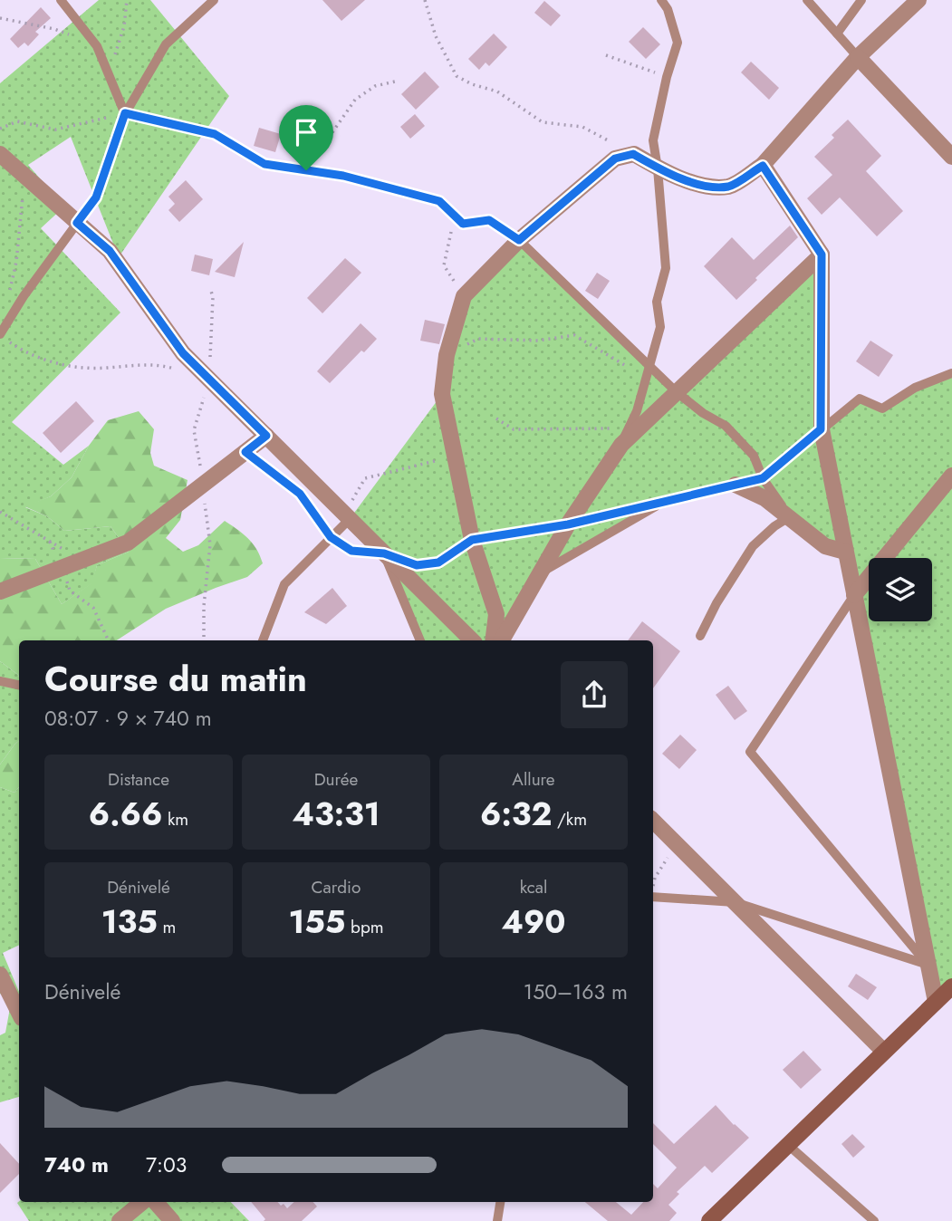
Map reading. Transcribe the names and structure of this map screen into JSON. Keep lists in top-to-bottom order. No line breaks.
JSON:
{"page":{"heading":["Course du matin","08:07 · 9 × 740 m"],"stats":[["Distance","6.66 km"],["Durée","43:31"],["Allure","6:32 /km"],["Dénivelé","135 m"],["Cardio","155 bpm"],["kcal","490"]],"chart":["Dénivelé","150–163 m"],"list":[{"name":"740 m","note":"7:03"}]}}
